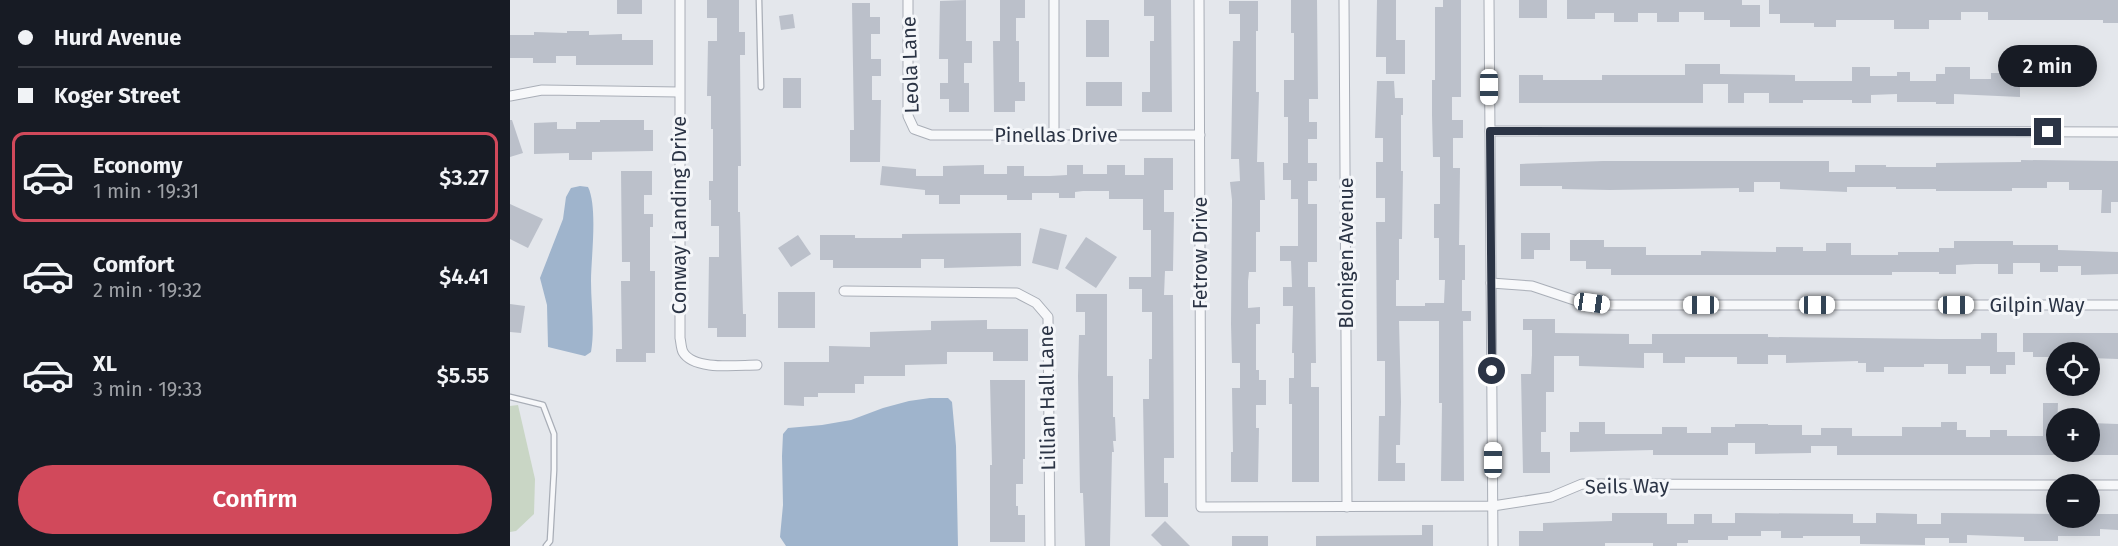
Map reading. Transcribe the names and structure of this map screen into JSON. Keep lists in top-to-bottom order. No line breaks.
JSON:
{"streets":{"street":["Leola Lane","Pinellas Drive","Conway Landing Drive","Fetrow Drive","Blonigen Avenue","Gilpin Way","Lillian Hall Lane","Seils Way"]},"crossings":[["Leola Lane","Pinellas Drive"],["Pinellas Drive","Fetrow Drive"],["Fetrow Drive","Seils Way"],["Blonigen Avenue","Seils Way"]],"page":{"banner":["Hurd Avenue","Koger Street"],"bubble":"2 min","list":[{"name":"Economy","note":"1 min · 19:31","value":"$3.27"},{"name":"Comfort","note":"2 min · 19:32","value":"$4.41"},{"name":"XL","note":"3 min · 19:33","value":"$5.55"}],"map_buttons":["+","−"],"buttons":"Confirm"}}
